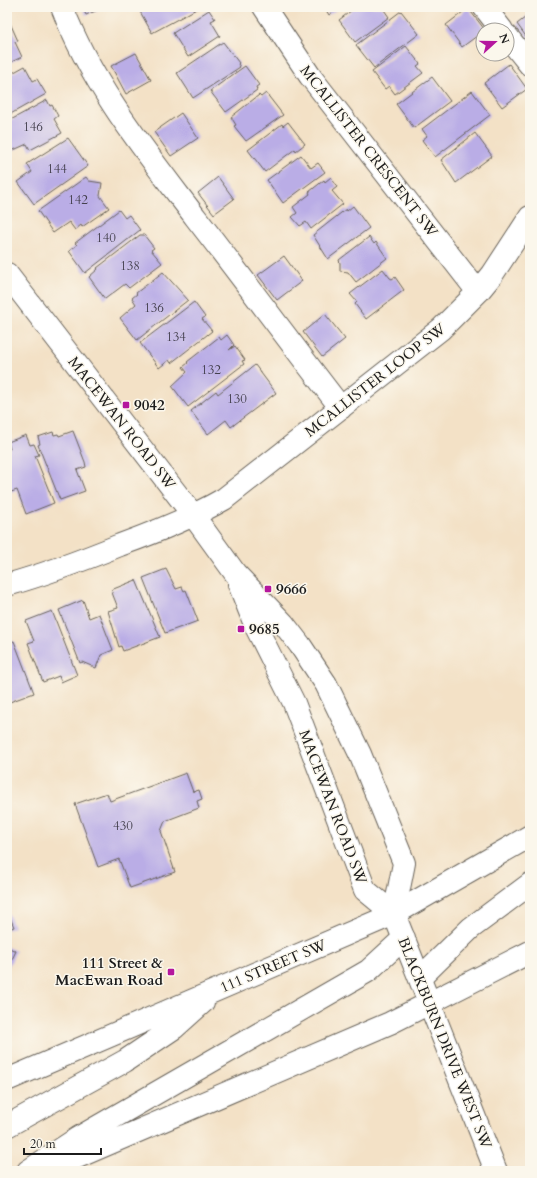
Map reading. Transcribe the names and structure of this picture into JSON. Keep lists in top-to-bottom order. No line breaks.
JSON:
{"streets":{"street":["MCALLISTER CRESCENT SW","MCALLISTER LOOP SW","MACEWAN ROAD SW","111 STREET SW","BLACKBURN DRIVE WEST SW"]},"crossings":[["MCALLISTER CRESCENT SW","MCALLISTER LOOP SW"],["MCALLISTER LOOP SW","MACEWAN ROAD SW"],["MACEWAN ROAD SW","111 STREET SW"],["MACEWAN ROAD SW","BLACKBURN DRIVE WEST SW"],["111 STREET SW","BLACKBURN DRIVE WEST SW"]],"places":{"transit":["9042","9666","9685","111 Street & MacEwan Road"]},"house_numbers":["146","144","142","140","138","136","134","132","130","430"],"scale_bar":"20 m","north":"right"}
